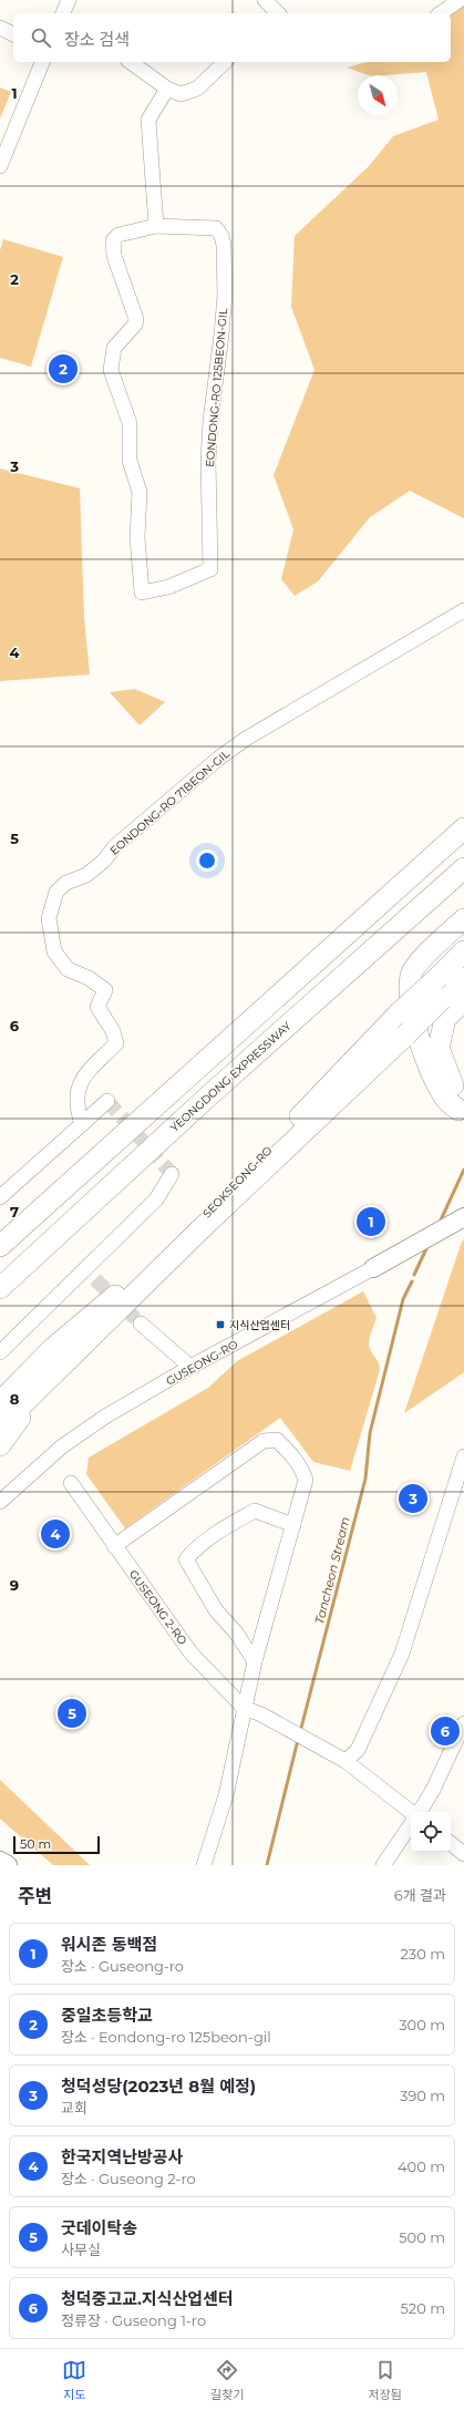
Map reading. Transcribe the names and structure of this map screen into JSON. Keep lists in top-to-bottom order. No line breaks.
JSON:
{"streets":{"highway":["YEONGDONG EXPRESSWAY","SEOKSEONG-RO"],"main road":["GUSEONG-RO"],"street":["EONDONG-RO 125BEON-GIL","EONDONG-RO 71BEON-GIL","GUSEONG 2-RO"]},"water":["Tancheon Stream"],"places":{"transit":["지식산업센터"]},"scale_bar":"50 m","north":"bottom right","page":{"search":"장소 검색","pins":["2","1","3","4","5","6"],"scale":"50 m","heading":["주변","6개 결과"],"list":[{"mark":"1","name":"워시존 동백점","note":"장소 · Guseong-ro","value":"230 m"},{"mark":"2","name":"중일초등학교","note":"장소 · Eondong-ro 125beon-gil","value":"300 m"},{"mark":"3","name":"청덕성당(2023년 8월 예정)","note":"교회","value":"390 m"},{"mark":"4","name":"한국지역난방공사","note":"장소 · Guseong 2-ro","value":"400 m"},{"mark":"5","name":"굿데이탁송","note":"사무실","value":"500 m"},{"mark":"6","name":"청덕중고교.지식산업센터","note":"정류장 · Guseong 1-ro","value":"520 m"}],"nav":["지도","길찾기","저장됨"]},"grid":{"rows":["1","2","3","4","5","6","7","8","9"]}}
